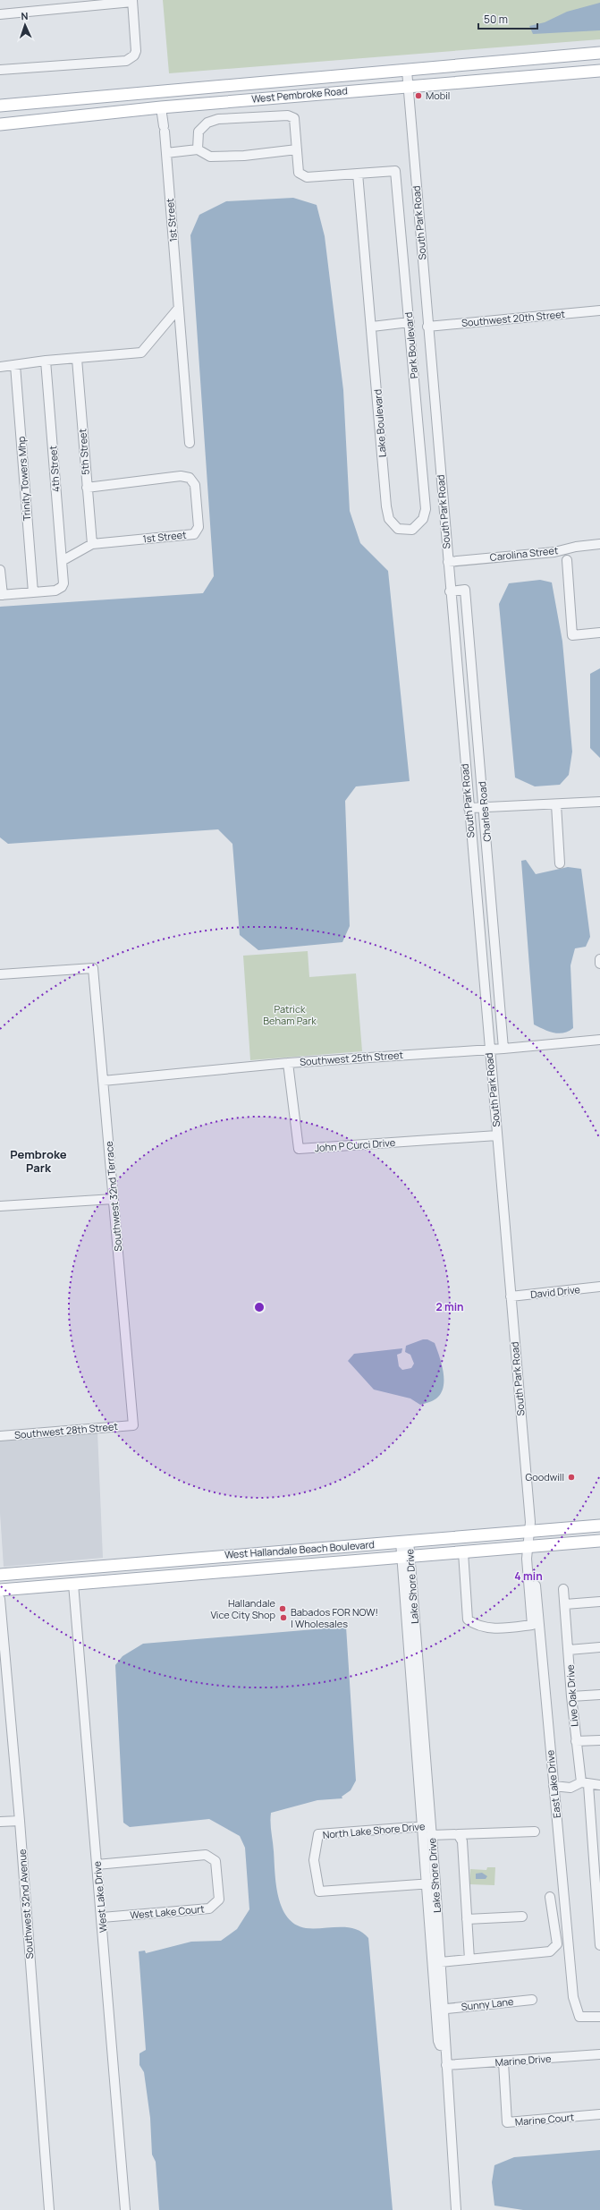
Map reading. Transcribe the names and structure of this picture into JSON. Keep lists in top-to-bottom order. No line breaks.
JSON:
{"streets":{"main road":["West Pembroke Road","West Hallandale Beach Boulevard"],"street":["1st Street","South Park Road","Southwest 20th Street","Park Boulevard","Lake Boulevard","5th Street","4th Street","Trinity Towers Mhp","Carolina Street","Charles Road","Southwest 25th Street","John P Curci Drive","Southwest 32nd Terrace","David Drive","Southwest 28th Street","Lake Shore Drive","Live Oak Drive","East Lake Drive","North Lake Shore Drive","West Lake Drive","Southwest 32nd Avenue","West Lake Court","Sunny Lane","Marine Drive","Marine Court"]},"crossings":[["West Pembroke Road","1st Street"],["West Pembroke Road","South Park Road"],["1st Street","5th Street"],["1st Street","4th Street"],["South Park Road","Southwest 20th Street"],["South Park Road","Carolina Street"],["South Park Road","Charles Road"],["South Park Road","Southwest 25th Street"],["South Park Road","John P Curci Drive"],["South Park Road","David Drive"],["South Park Road","West Hallandale Beach Boulevard"],["Park Boulevard","Lake Boulevard"],["4th Street","Trinity Towers Mhp"],["Charles Road","Southwest 25th Street"],["Southwest 25th Street","John P Curci Drive"],["Southwest 25th Street","Southwest 32nd Terrace"],["Southwest 32nd Terrace","Southwest 28th Street"],["West Hallandale Beach Boulevard","Lake Shore Drive"],["West Hallandale Beach Boulevard","East Lake Drive"],["West Hallandale Beach Boulevard","West Lake Drive"],["Lake Shore Drive","North Lake Shore Drive"],["West Lake Drive","West Lake Court"],["Marine Drive","Marine Court"]],"districts":["Pembroke Park"],"parks":["Patrick Beham Park"],"places":["Mobil","Goodwill","Hallandale Vice City Shop","Babados FOR NOW! | Wholesales"],"scale_bar":"50 m","north":"top","rings":["2 min","4 min"]}
